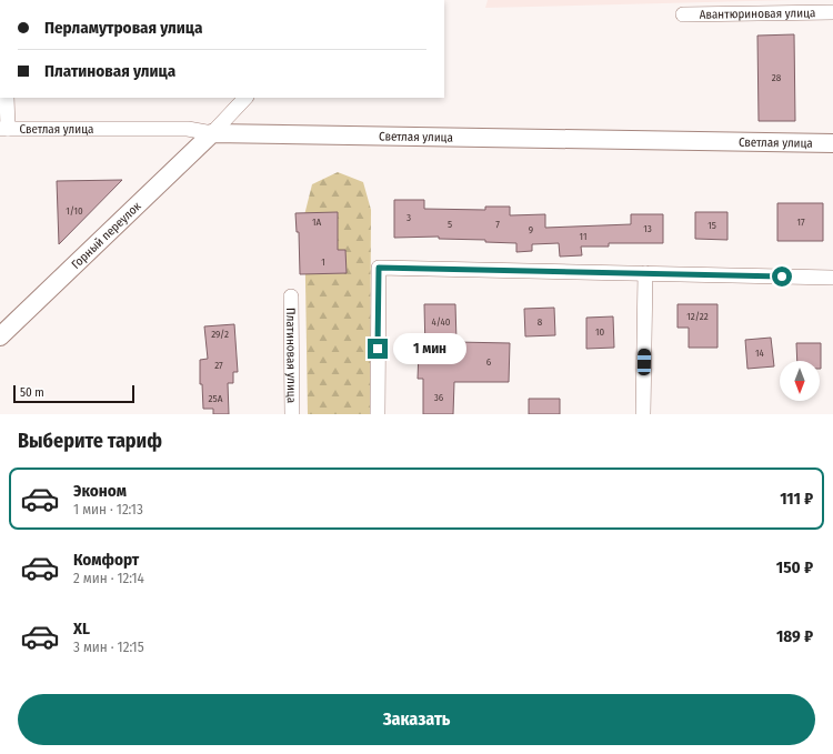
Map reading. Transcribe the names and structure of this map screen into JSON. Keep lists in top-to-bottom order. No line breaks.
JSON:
{"streets":{"street":["Авантюриновая улица","Светлая улица","Горный переулок","Платиновая улица"]},"crossings":[["Светлая улица","Горный переулок"]],"house_numbers":["28","1/10","3","1А","17","5","7","15","13","9","11","1","12/22","4/40","8","10","29/2","14","6","27","36","25А"],"scale_bar":"50 m","north":"bottom","page":{"banner":["Перламутровая улица","Платиновая улица"],"bubble":"1 мин","scale":"50 m","heading":"Выберите тариф","list":[{"name":"Эконом","note":"1 мин · 12:13","value":"111 ₽"},{"name":"Комфорт","note":"2 мин · 12:14","value":"150 ₽"},{"name":"XL","note":"3 мин · 12:15","value":"189 ₽"}],"buttons":"Заказать"}}
